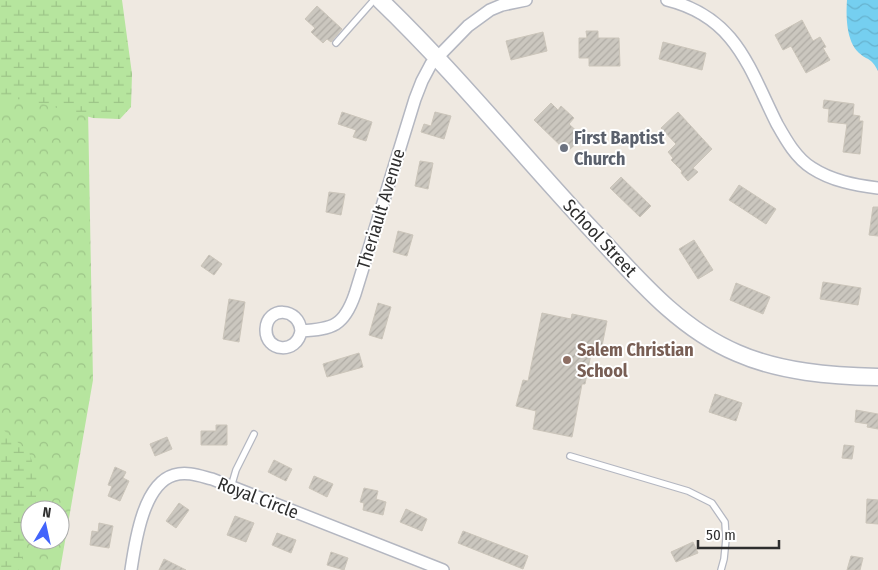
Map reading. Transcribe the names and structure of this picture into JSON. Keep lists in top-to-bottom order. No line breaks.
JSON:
{"streets":{"street":["Theriault Avenue","School Street","Royal Circle"]},"crossings":[["Theriault Avenue","School Street"]],"places":["First Baptist Church","Salem Christian School"],"scale_bar":"50 m","north":"top"}
